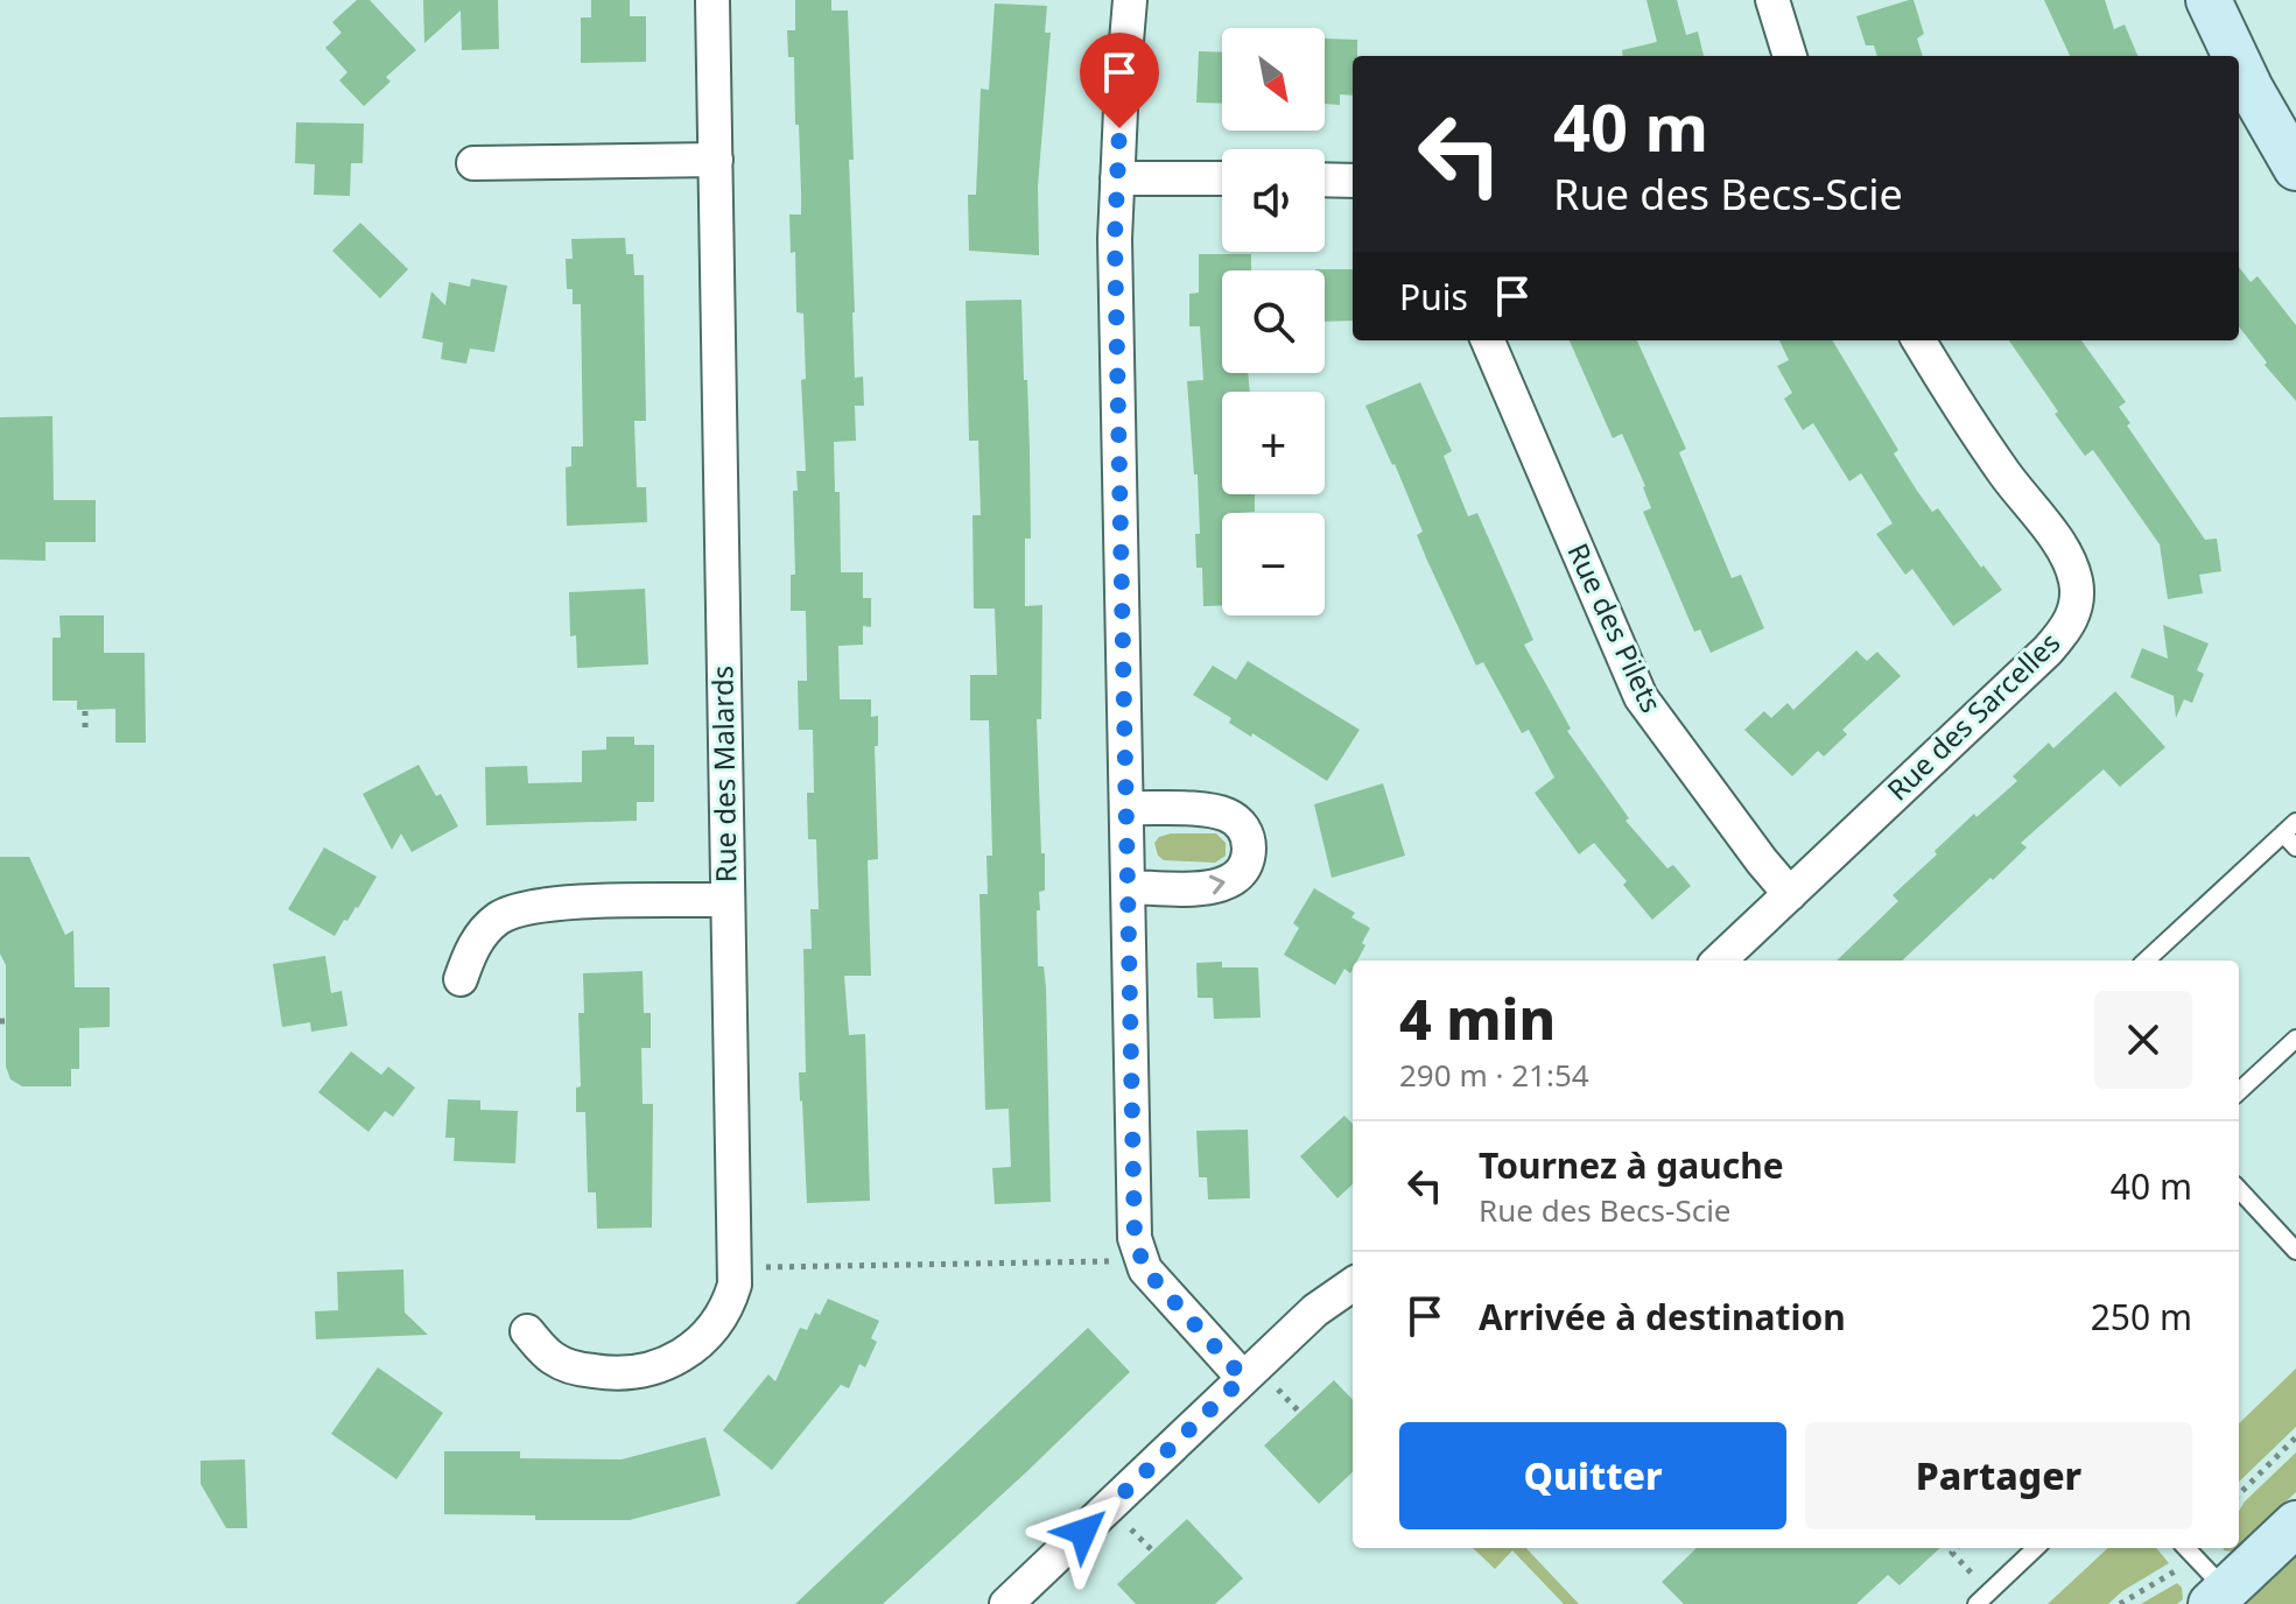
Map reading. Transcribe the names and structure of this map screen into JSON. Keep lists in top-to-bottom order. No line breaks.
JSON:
{"streets":{"street":["Rue des Pilets","Rue des Sarcelles","Rue des Malards"]},"crossings":[["Rue des Pilets","Rue des Sarcelles"]],"north":"bottom right","page":{"map_buttons":["+","−"],"turn":["40 m","Rue des Becs-Scie"],"then":"Puis","heading":["4 min","290 m · 21:54"],"list":[{"name":"Tournez à gauche","note":"Rue des Becs-Scie","value":"40 m"},{"name":"Arrivée à destination","value":"250 m"}],"buttons":["Quitter","Partager"]}}
